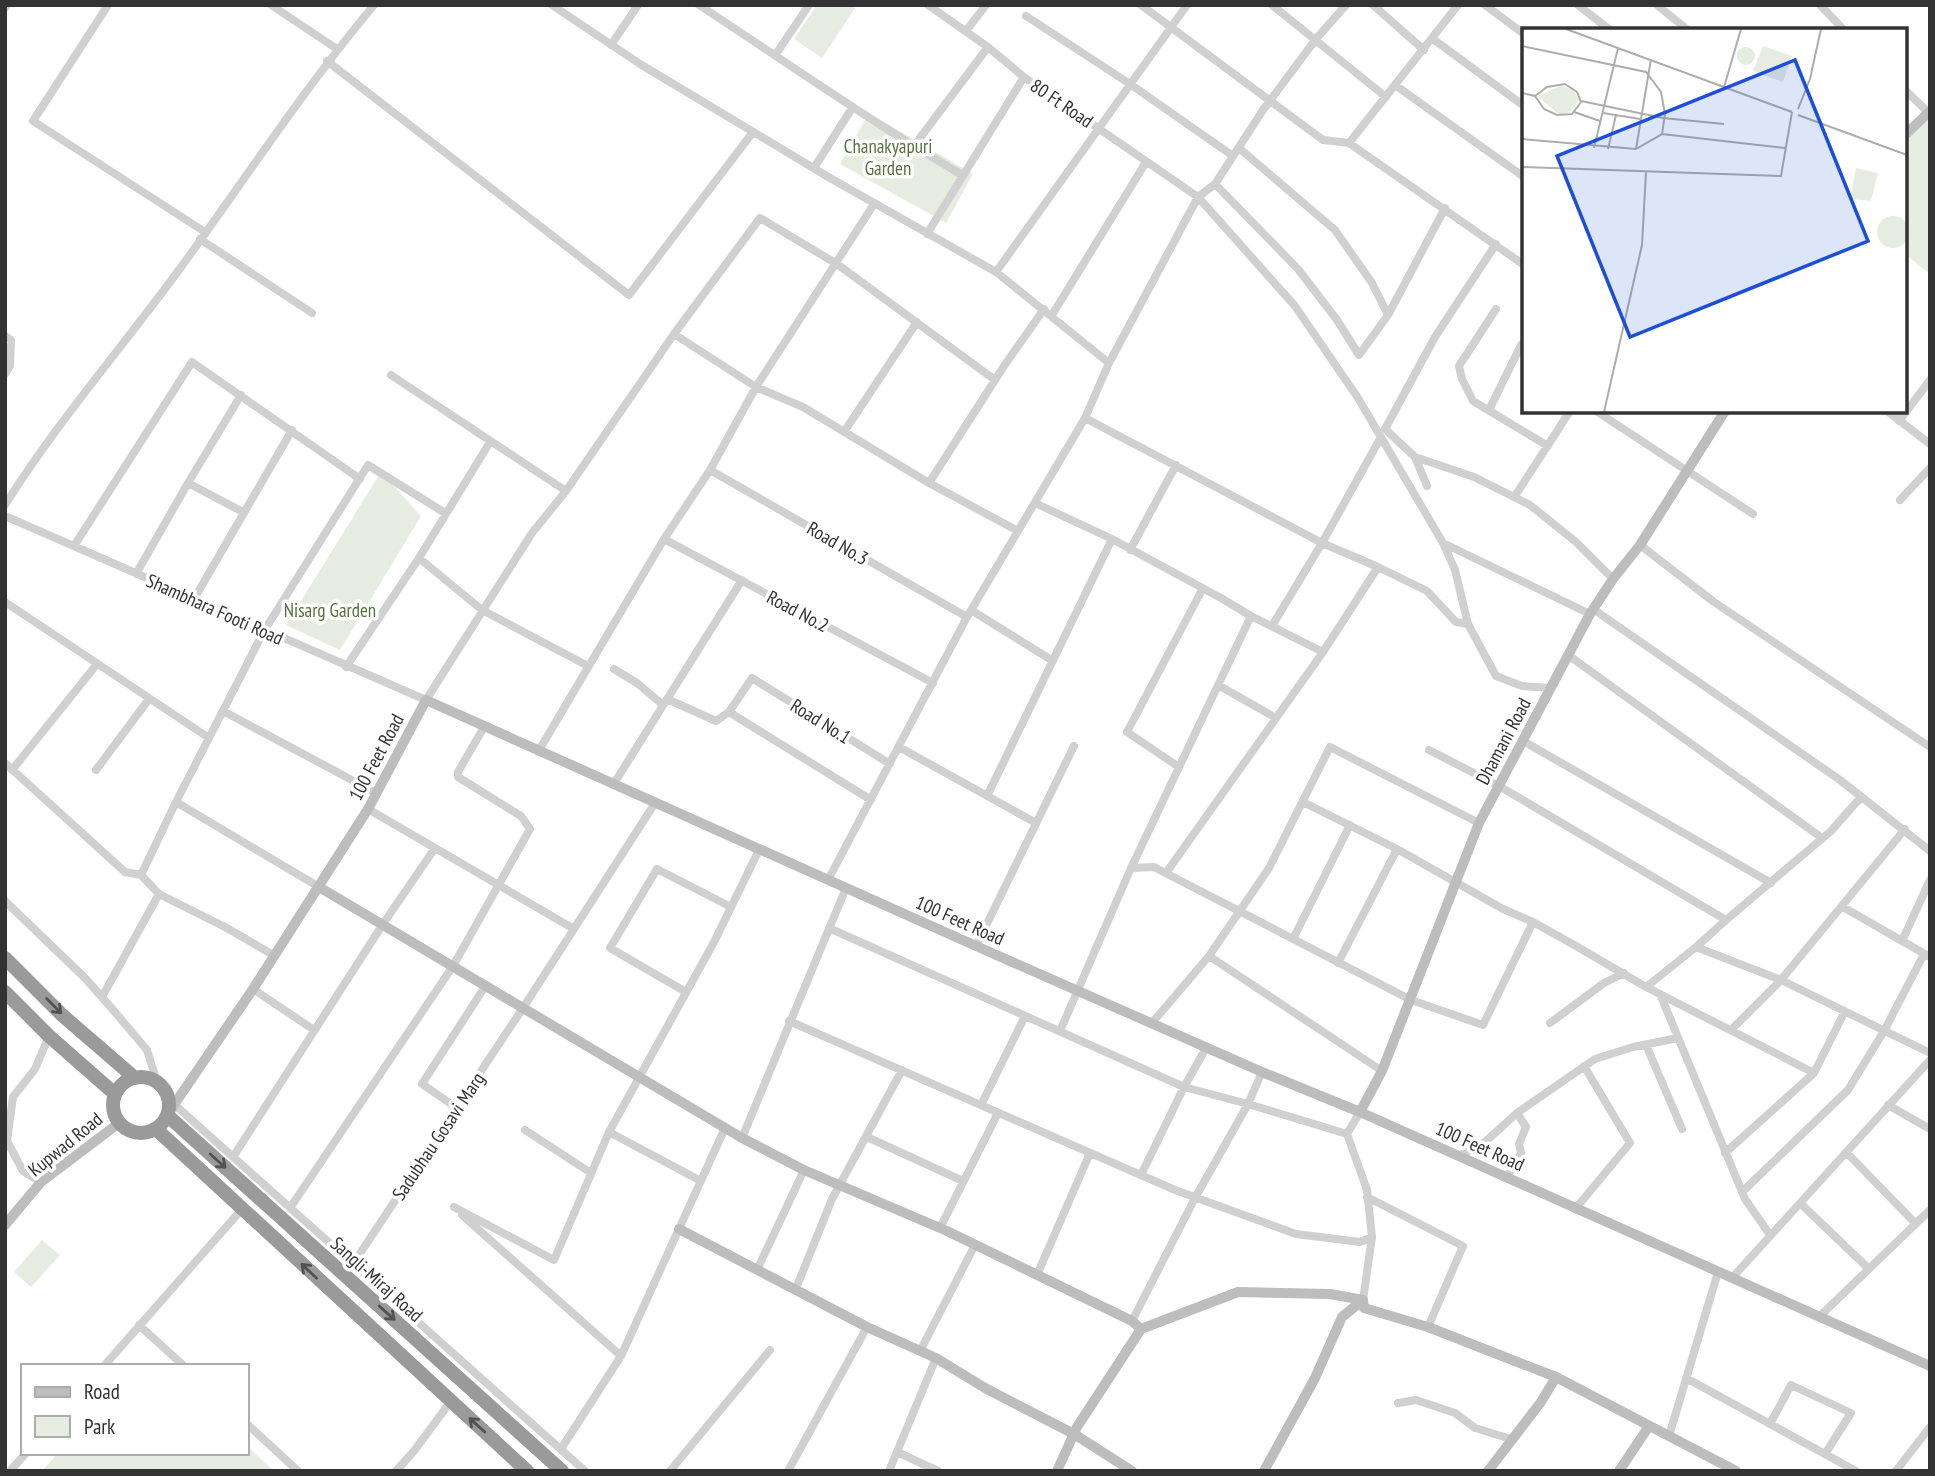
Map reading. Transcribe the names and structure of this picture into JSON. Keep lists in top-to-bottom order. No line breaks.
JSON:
{"streets":{"highway":["Sangli-Miraj Road"],"main road":["Dhamani Road","100 Feet Road","Kupwad Road"],"street":["80 Ft Road","Road No.3","Shambhara Footi Road","Road No.2","Road No.1","Sadubhau Gosavi Marg"]},"crossings":[["Shambhara Footi Road","100 Feet Road"],["Dhamani Road","100 Feet Road"],["100 Feet Road","Sadubhau Gosavi Marg"],["100 Feet Road","Kupwad Road"],["100 Feet Road","Sangli-Miraj Road"],["Kupwad Road","Sangli-Miraj Road"]],"parks":["Chanakyapuri Garden","Nisarg Garden"],"legend":["Road","Park"]}
